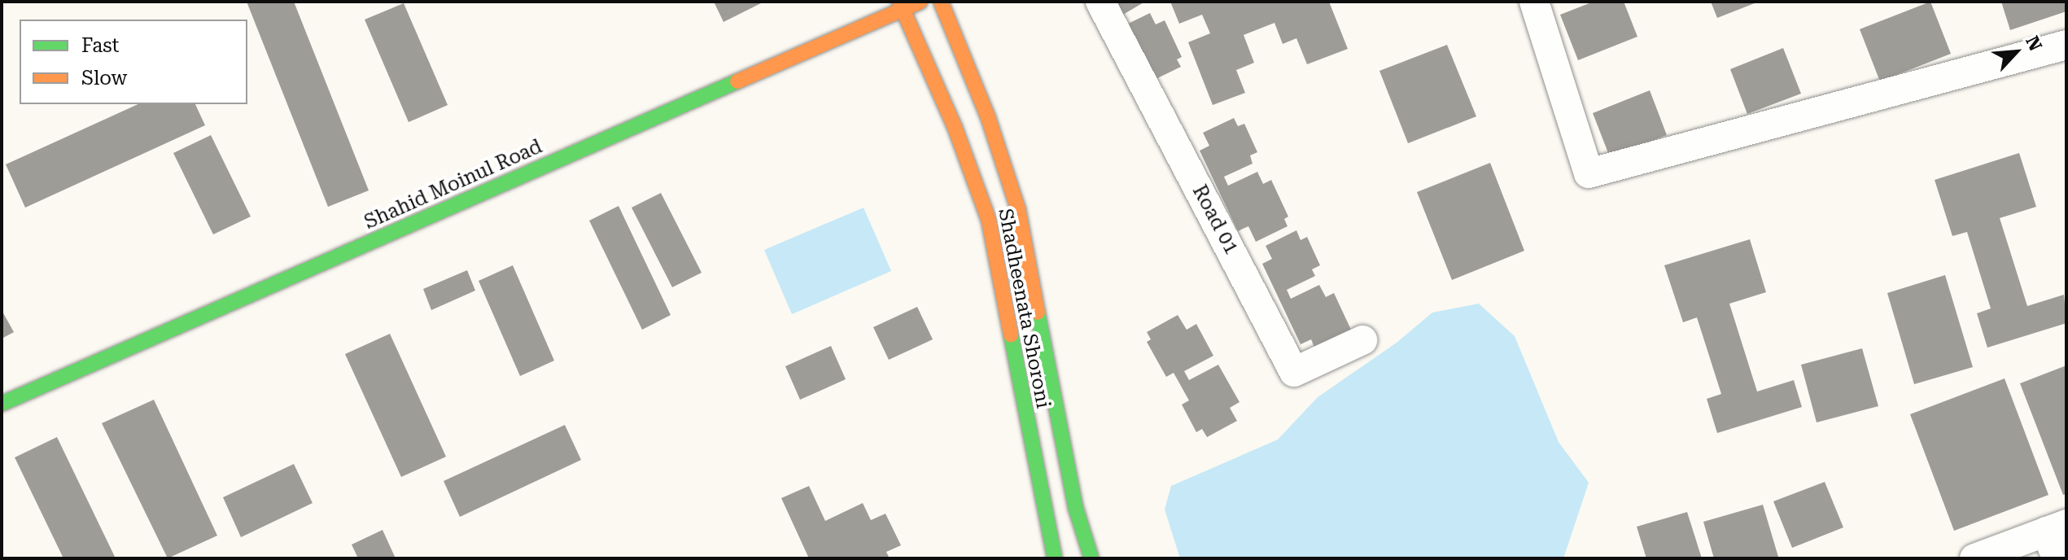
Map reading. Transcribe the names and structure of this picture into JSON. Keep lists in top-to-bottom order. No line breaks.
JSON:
{"streets":{"main road":["Shahid Moinul Road","Shadheenata Shoroni"],"street":["Road 01"]},"crossings":[["Shahid Moinul Road","Shadheenata Shoroni"]],"legend":["Fast","Slow"],"north":"top right"}
